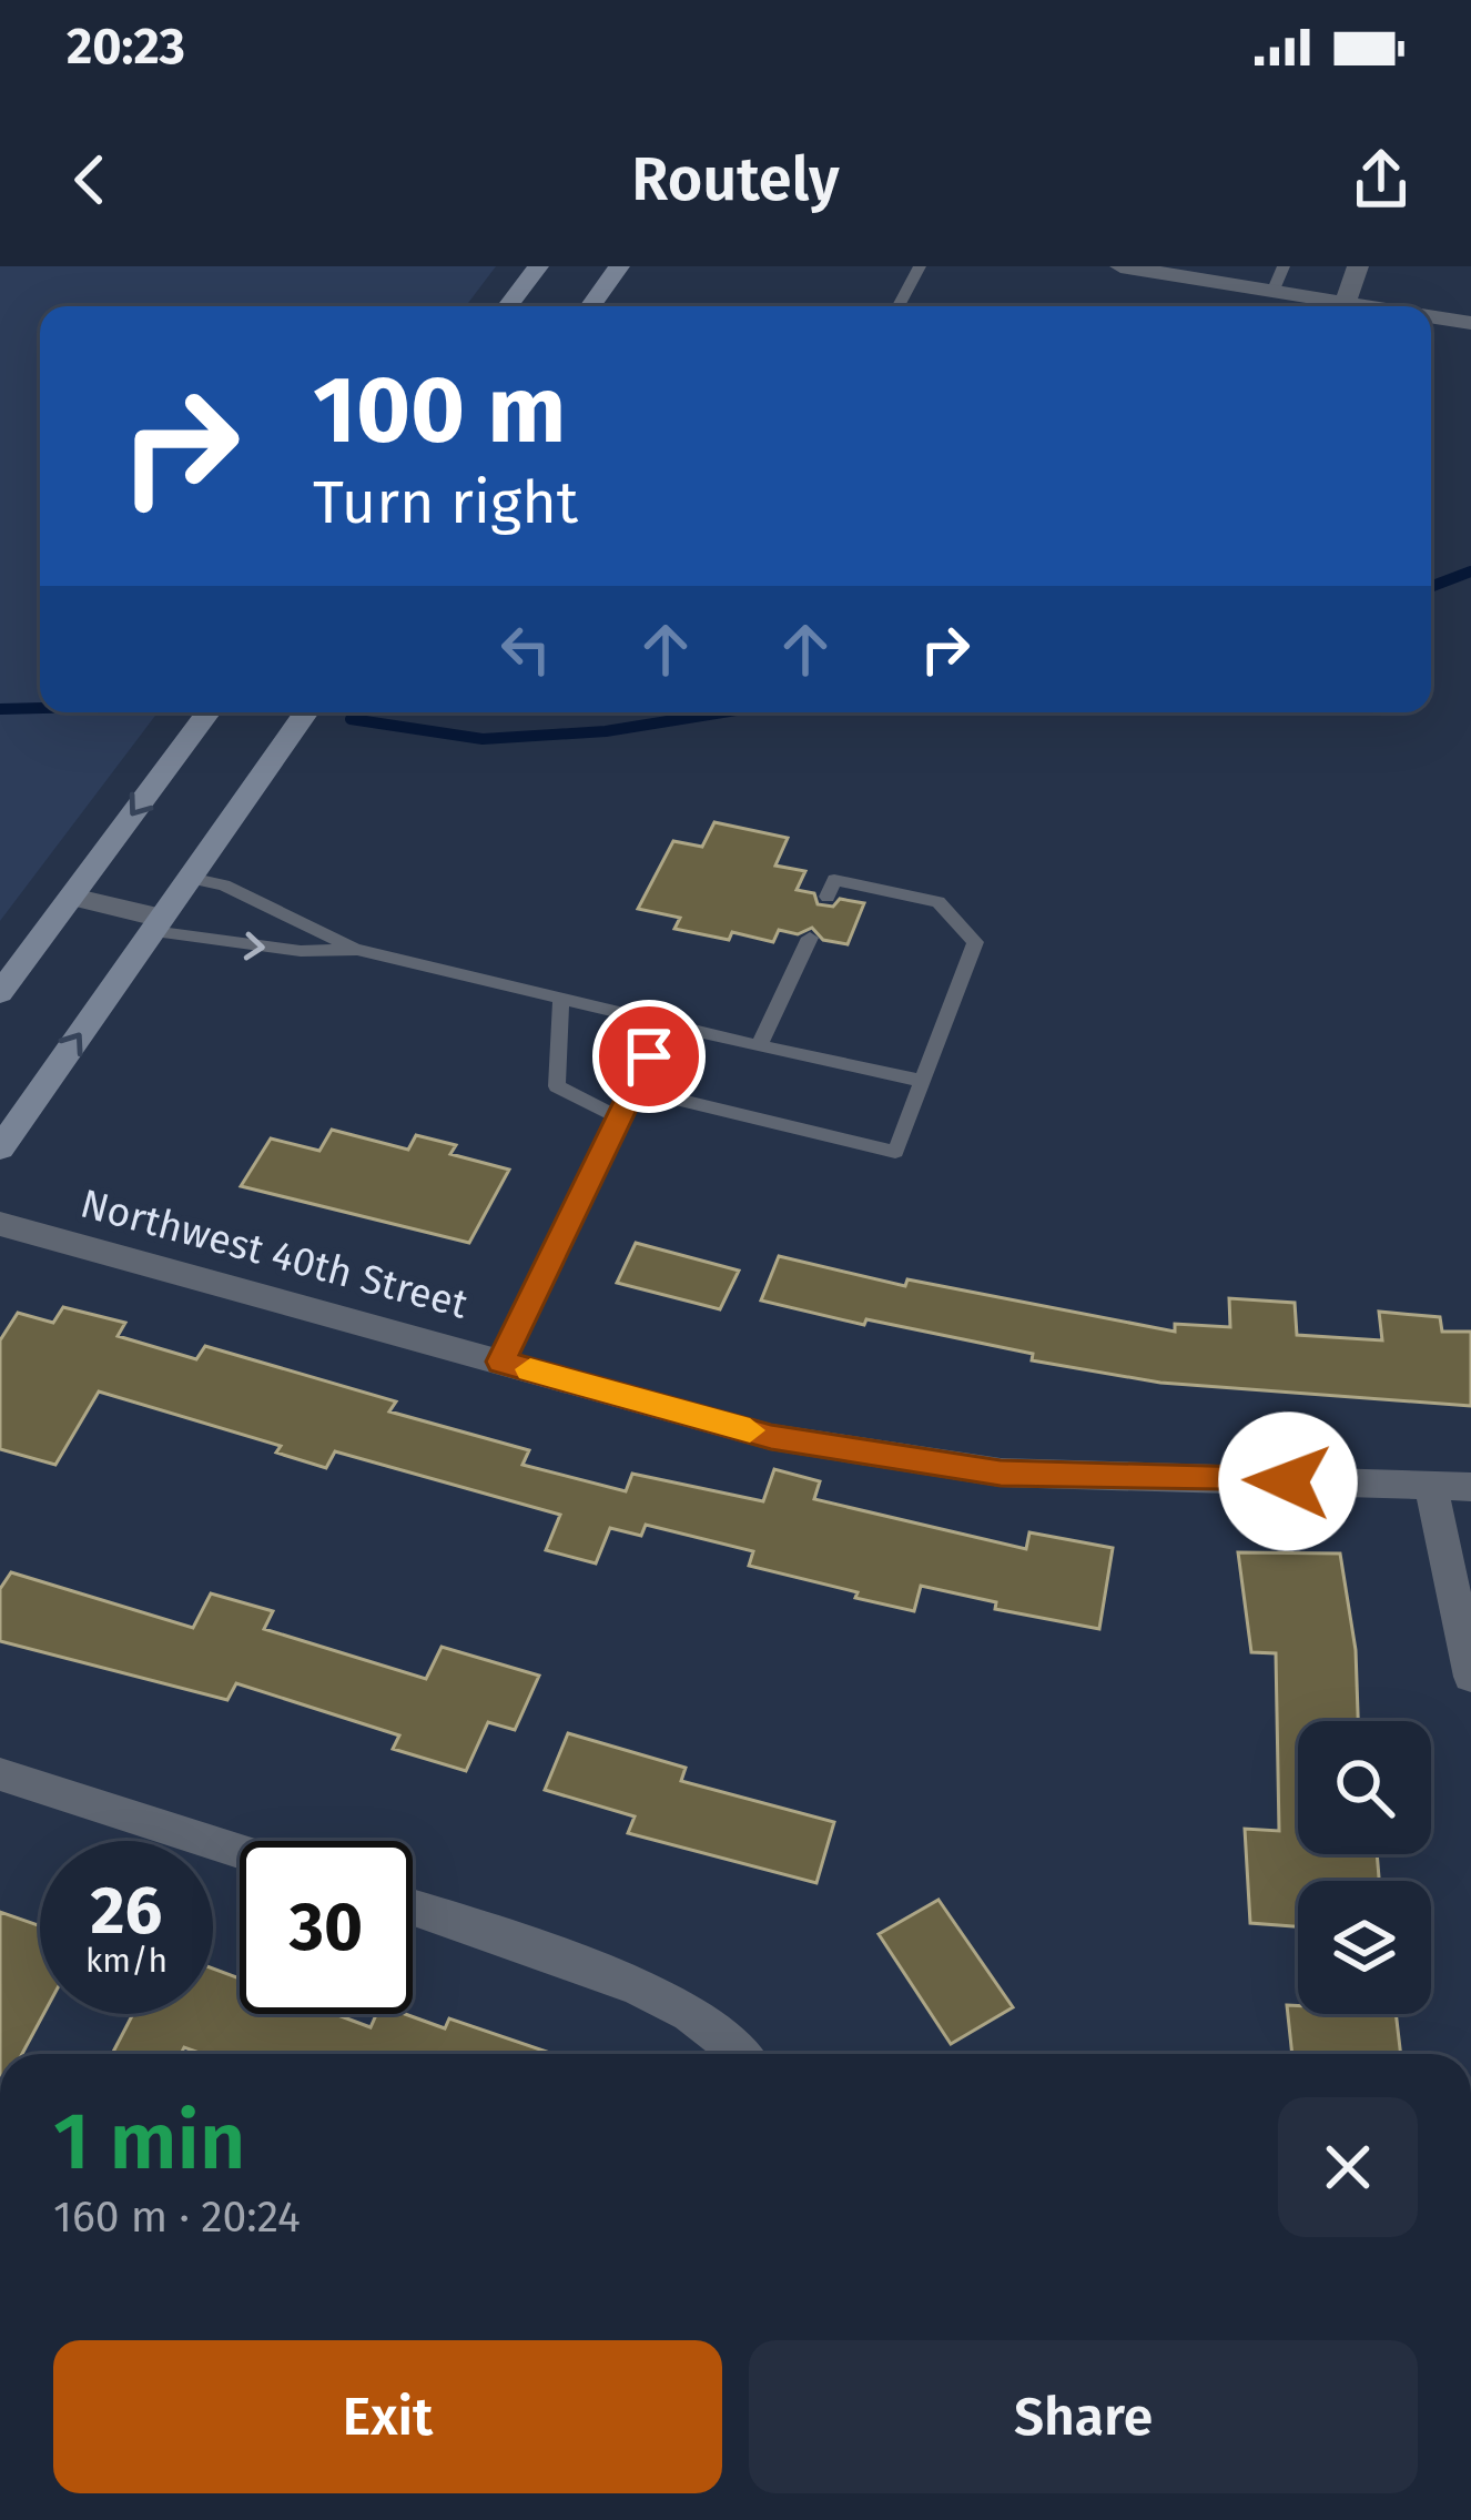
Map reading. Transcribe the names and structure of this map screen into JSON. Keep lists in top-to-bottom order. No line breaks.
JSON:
{"streets":{"street":["Northwest 40th Street"]},"page":{"status":"20:23","header":"Routely","turn":["100 m","Turn right"],"speed":"26 km/h","limit":"30","heading":["1 min","160 m · 20:24"],"buttons":["Exit","Share"]}}
